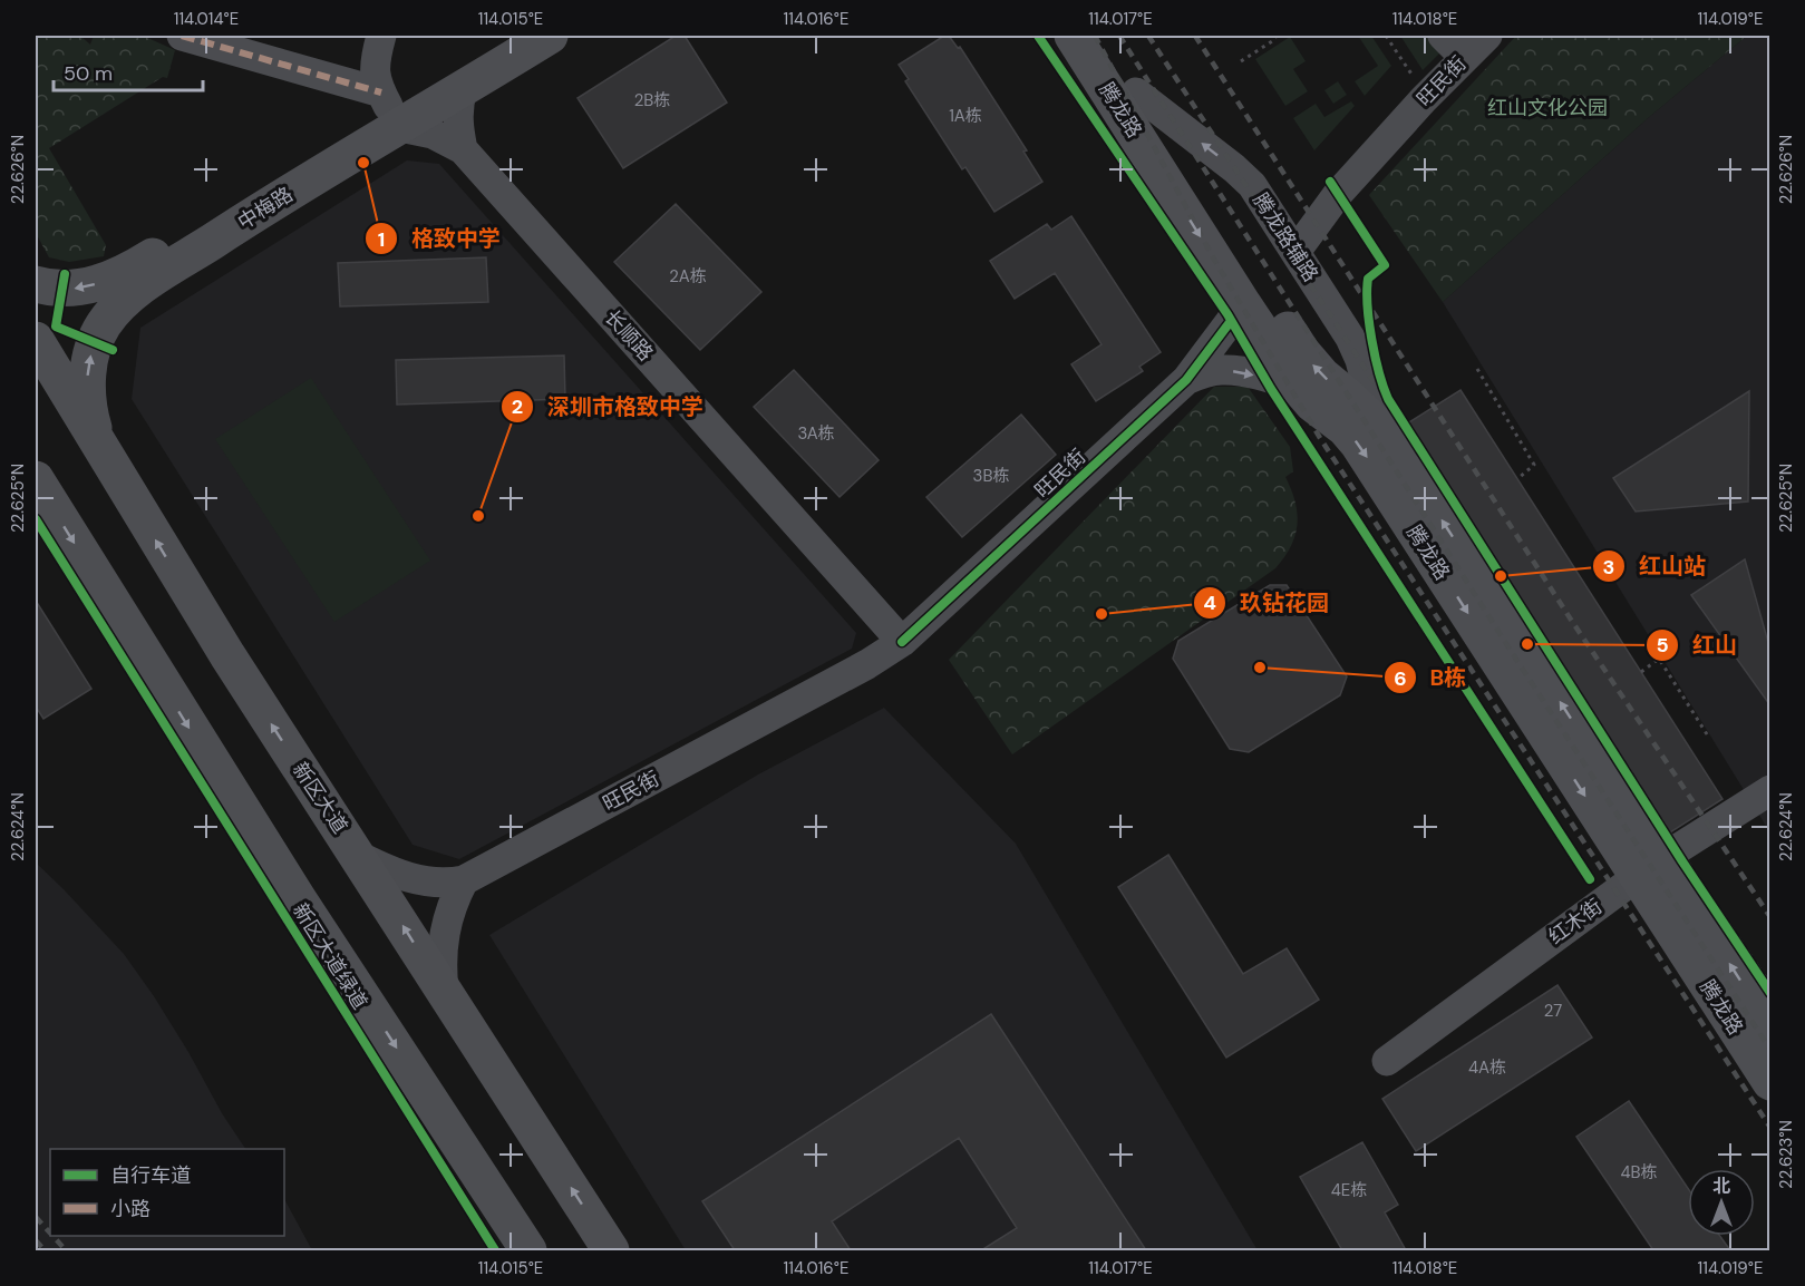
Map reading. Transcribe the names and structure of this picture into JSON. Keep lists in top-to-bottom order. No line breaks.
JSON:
{"streets":{"main road":["腾龙路","中梅路","新区大道"],"street":["旺民街","腾龙路辅路","长顺路","红木街"],"cycle path":["新区大道绿道"]},"crossings":[["旺民街","腾龙路"],["旺民街","腾龙路辅路"],["旺民街","长顺路"],["腾龙路","腾龙路辅路"],["腾龙路","红木街"],["中梅路","新区大道"]],"one_way":["腾龙路辅路"],"parks":["红山文化公园"],"places":["格致中学","深圳市格致中学","红山站","玖钻花园","红山","B栋"],"house_numbers":["2B栋","1A栋","2A栋","3A栋","3B栋","27","4A栋","4B栋","4E栋"],"legend":["自行车道","小路"],"scale_bar":"50 m","north":"top","coordinates":["114.014°E","114.015°E","114.016°E","114.017°E","114.018°E","114.019°E","22.626°N","22.625°N","22.624°N","22.623°N"]}
